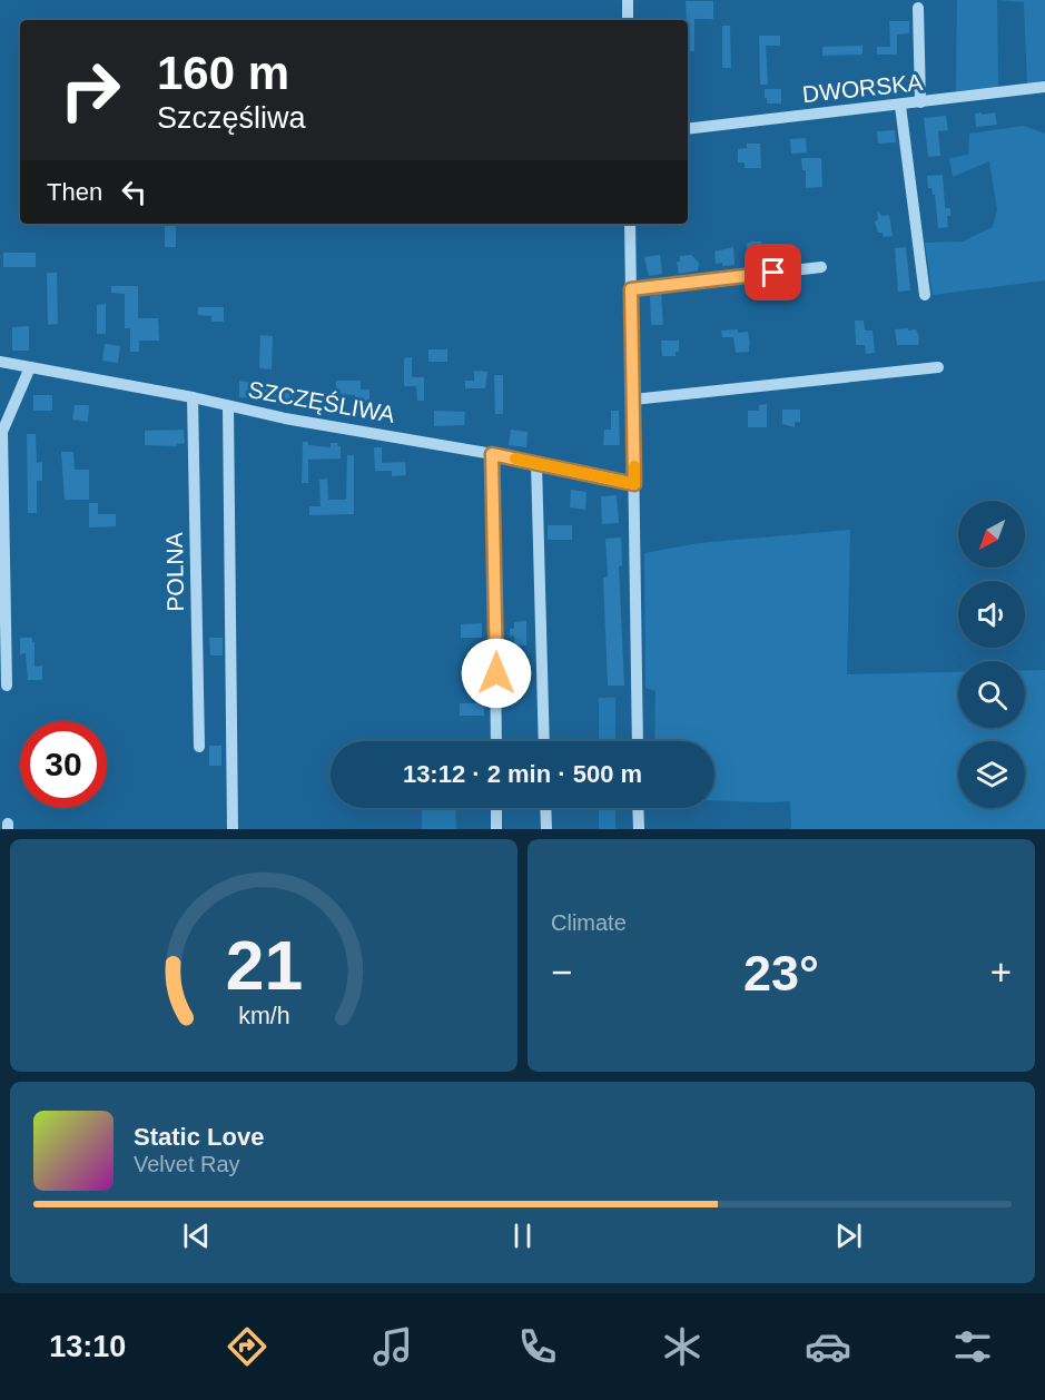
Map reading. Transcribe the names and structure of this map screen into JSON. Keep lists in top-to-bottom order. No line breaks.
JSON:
{"streets":{"street":["DWORSKA","SZCZĘŚLIWA","POLNA"]},"crossings":[["SZCZĘŚLIWA","POLNA"]],"north":"bottom left","page":{"turn":["160 m","Szczęśliwa"],"then":"Then","limit":"30","trip":"13:12 · 2 min · 500 m","tile":"Climate","heat":["−","23°","+"],"song":["Static Love","Velvet Ray"],"tabs":"13:10","gauge":["21","km/h"]}}
